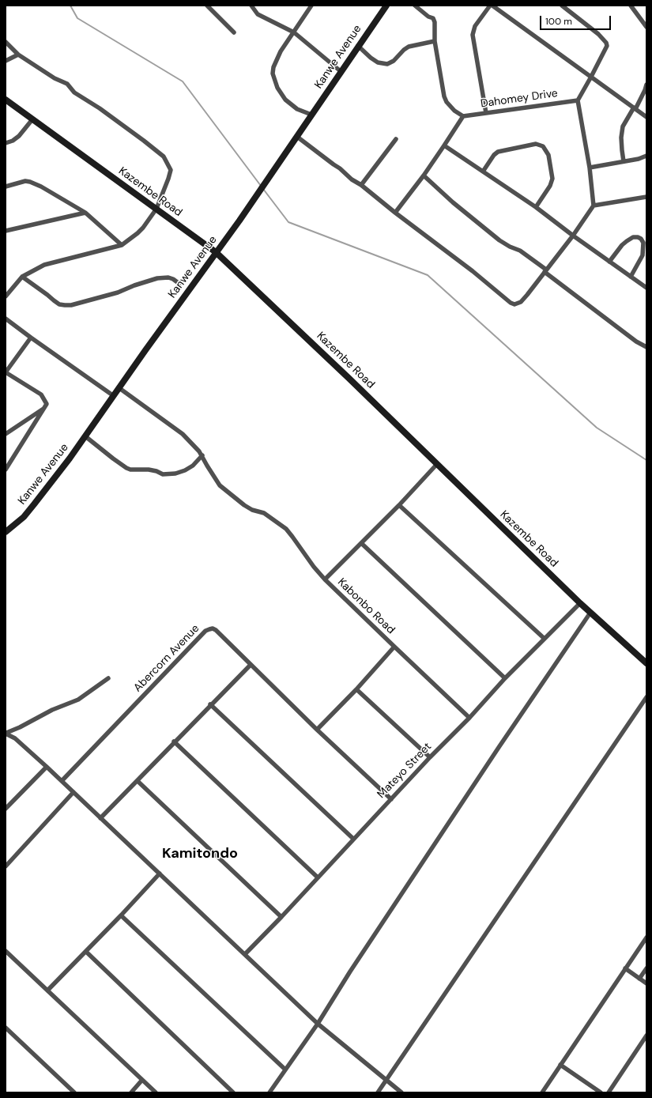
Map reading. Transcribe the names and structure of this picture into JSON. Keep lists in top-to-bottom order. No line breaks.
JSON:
{"streets":{"main road":["Kanwe Avenue","Kazembe Road"],"street":["Dahomey Drive","Kabonbo Road","Abercorn Avenue","Mateyo Street"]},"crossings":[["Kanwe Avenue","Kazembe Road"],["Kazembe Road","Kabonbo Road"],["Kazembe Road","Mateyo Street"],["Kabonbo Road","Mateyo Street"],["Abercorn Avenue","Mateyo Street"]],"districts":["Kamitondo"],"scale_bar":"100 m"}
